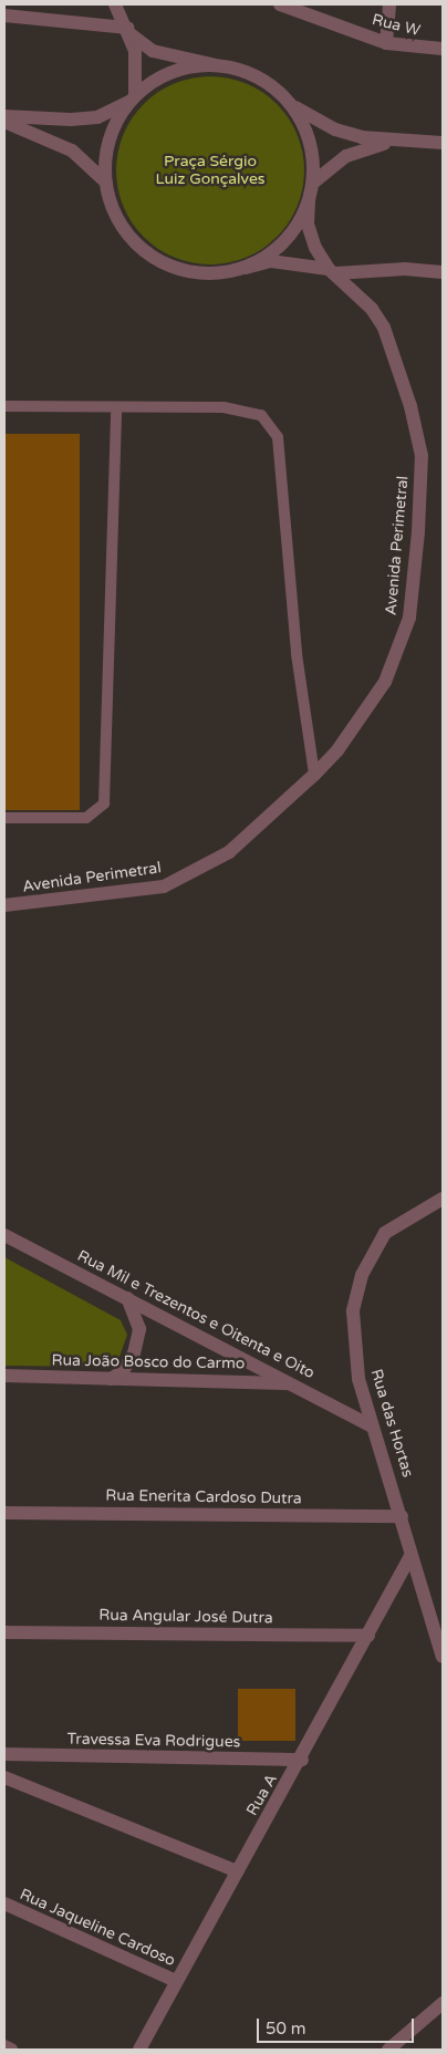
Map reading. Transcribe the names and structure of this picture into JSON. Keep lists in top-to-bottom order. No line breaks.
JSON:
{"streets":{"street":["Rua W","Avenida Perimetral","Rua Mil e Trezentos e Oitenta e Oito","Rua João Bosco do Carmo","Rua das Hortas","Rua Enerita Cardoso Dutra","Rua Angular José Dutra","Travessa Eva Rodrigues","Rua A","Rua Jaqueline Cardoso"]},"crossings":[["Rua Mil e Trezentos e Oitenta e Oito","Rua João Bosco do Carmo"],["Rua Mil e Trezentos e Oitenta e Oito","Rua das Hortas"],["Rua das Hortas","Rua Enerita Cardoso Dutra"],["Rua das Hortas","Rua A"],["Rua Angular José Dutra","Rua A"],["Travessa Eva Rodrigues","Rua A"],["Rua A","Rua Jaqueline Cardoso"]],"parks":["Praça Sérgio Luiz Gonçalves"],"scale_bar":"50 m"}
